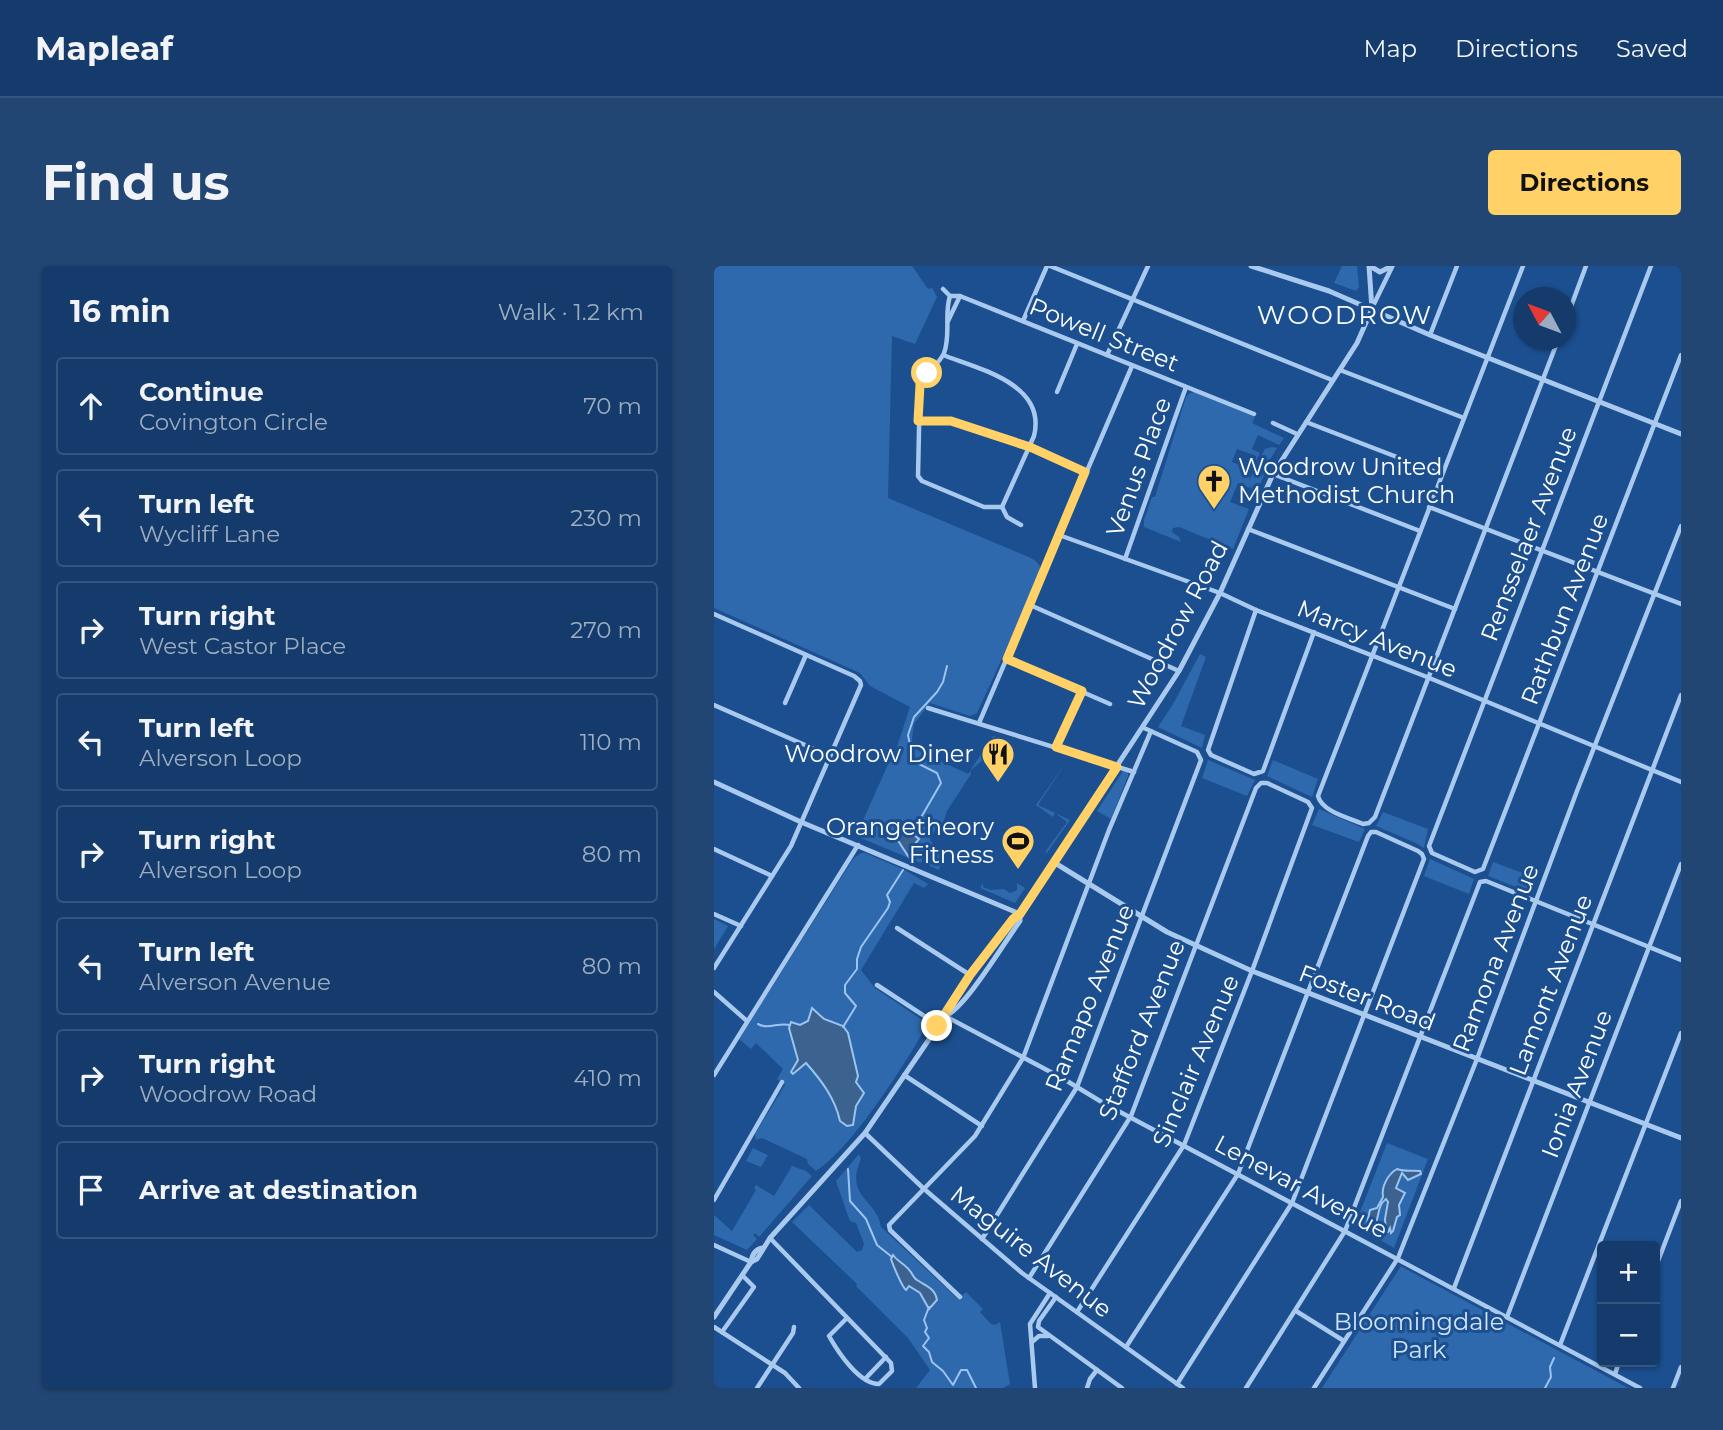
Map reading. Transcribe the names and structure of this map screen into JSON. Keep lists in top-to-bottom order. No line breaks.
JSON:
{"streets":{"street":["Powell Street","Venus Place","Rensselaer Avenue","Rathbun Avenue","Woodrow Road","Marcy Avenue","Ramona Avenue","Lamont Avenue","Ramapo Avenue","Foster Road","Stafford Avenue","Sinclair Avenue","Ionia Avenue","Lenevar Avenue","Maguire Avenue"]},"crossings":[["Powell Street","Venus Place"],["Venus Place","Marcy Avenue"],["Rensselaer Avenue","Rathbun Avenue"],["Rensselaer Avenue","Marcy Avenue"],["Rathbun Avenue","Marcy Avenue"],["Woodrow Road","Marcy Avenue"],["Woodrow Road","Foster Road"],["Woodrow Road","Lenevar Avenue"],["Woodrow Road","Maguire Avenue"],["Marcy Avenue","Ramona Avenue"],["Marcy Avenue","Lamont Avenue"],["Ramona Avenue","Foster Road"],["Ramona Avenue","Lenevar Avenue"],["Lamont Avenue","Foster Road"],["Lamont Avenue","Lenevar Avenue"],["Ramapo Avenue","Foster Road"],["Ramapo Avenue","Lenevar Avenue"],["Ramapo Avenue","Maguire Avenue"],["Foster Road","Stafford Avenue"],["Foster Road","Sinclair Avenue"],["Foster Road","Ionia Avenue"],["Stafford Avenue","Sinclair Avenue"],["Stafford Avenue","Lenevar Avenue"],["Stafford Avenue","Maguire Avenue"],["Sinclair Avenue","Lenevar Avenue"],["Sinclair Avenue","Maguire Avenue"],["Ionia Avenue","Lenevar Avenue"]],"districts":["WOODROW"],"parks":["Bloomingdale Park"],"places":{"church":["Woodrow United Methodist Church"],"restaurant":["Woodrow Diner"],"sports":["Orangetheory Fitness"]},"north":"top left","page":{"header":"Mapleaf","nav":["Map","Directions","Saved"],"buttons":"Directions","title":"Find us","heading":["16 min","Walk · 1.2 km"],"list":[["Continue","Covington Circle","70 m"],["Turn left","Wycliff Lane","230 m"],["Turn right","West Castor Place","270 m"],["Turn left","Alverson Loop","110 m"],["Turn right","Alverson Loop","80 m"],["Turn left","Alverson Avenue","80 m"],["Turn right","Woodrow Road","410 m"],"Arrive at destination"],"map_buttons":["+","−"]}}
